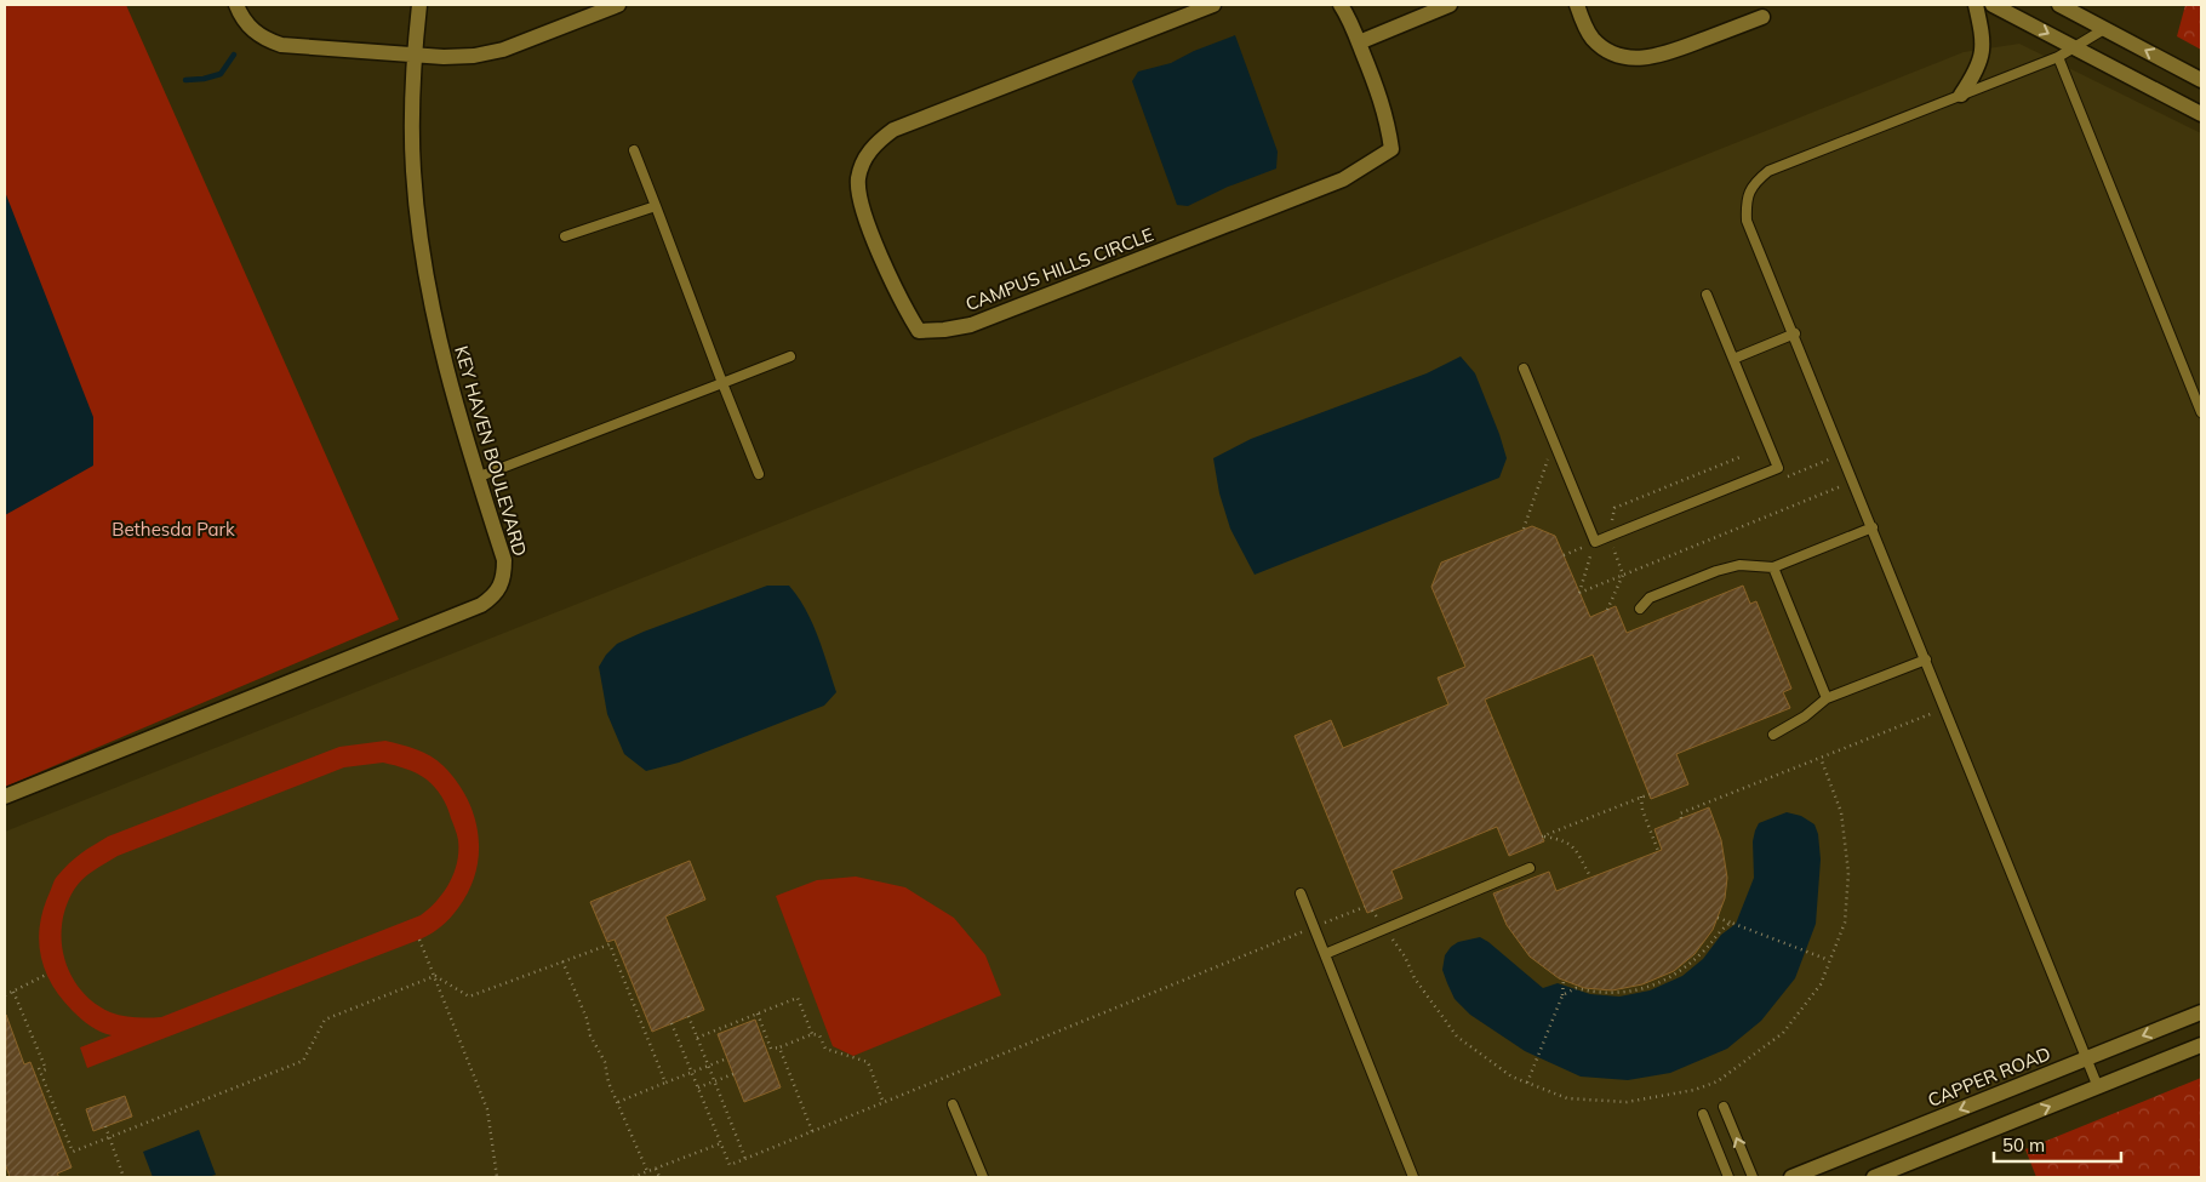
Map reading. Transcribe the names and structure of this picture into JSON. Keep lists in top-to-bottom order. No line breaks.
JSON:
{"streets":{"street":["CAMPUS HILLS CIRCLE","KEY HAVEN BOULEVARD","CAPPER ROAD"]},"parks":["Bethesda Park"],"scale_bar":"50 m"}
